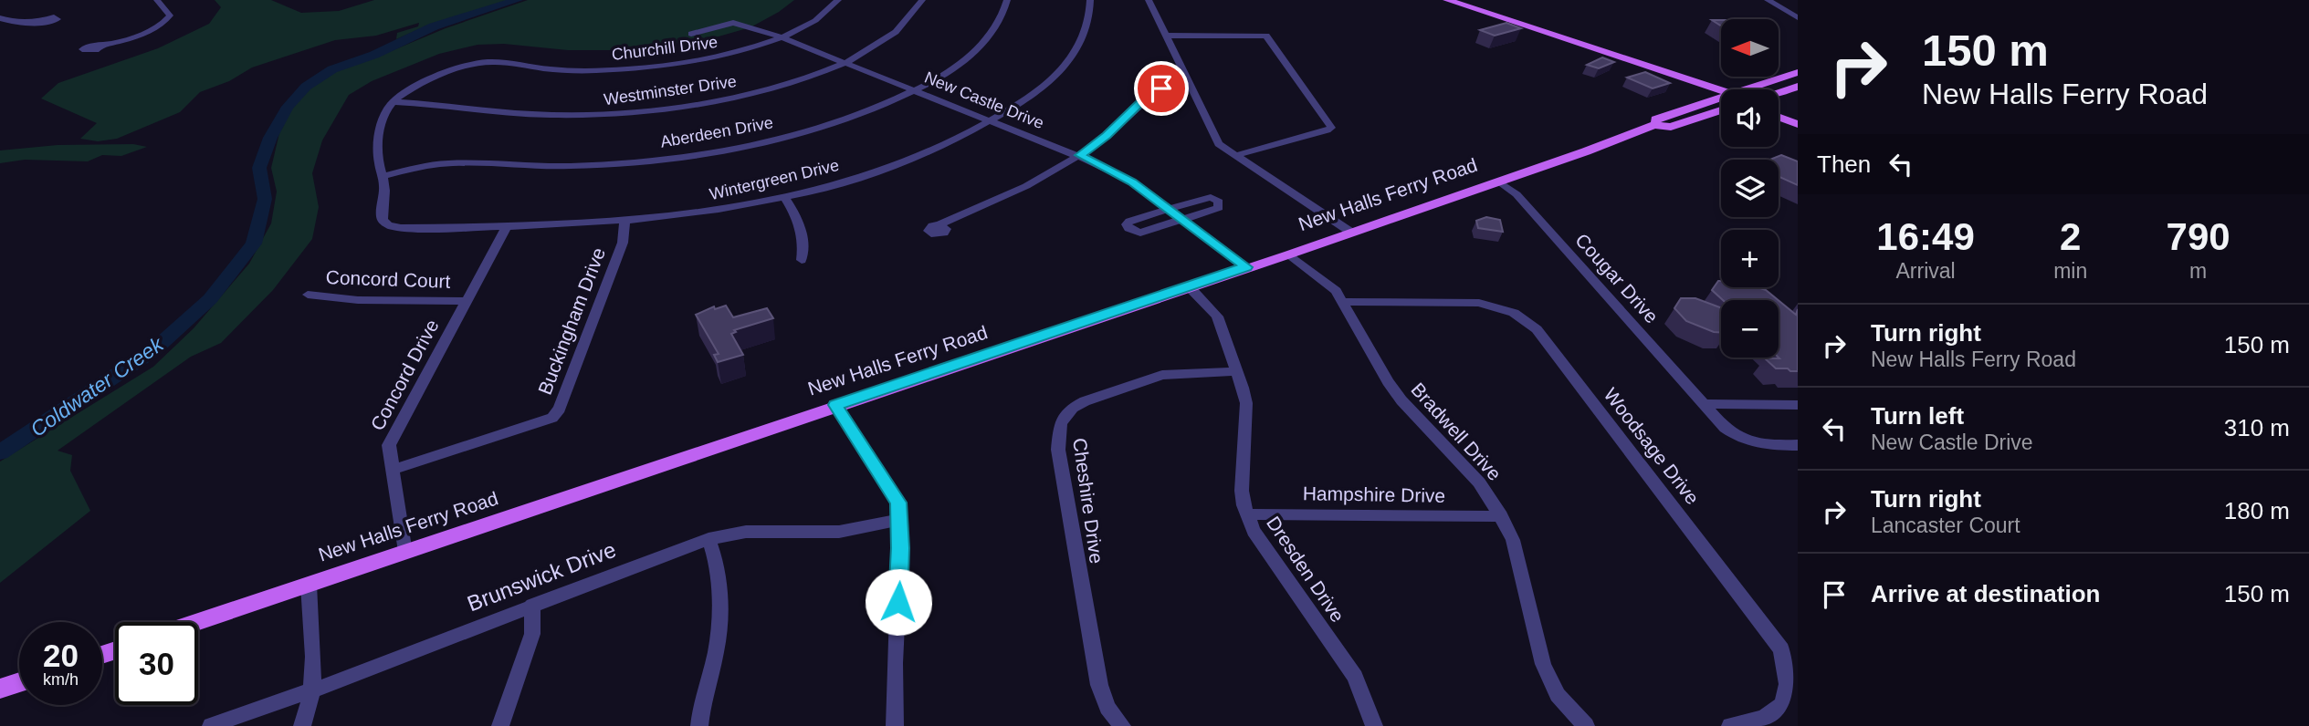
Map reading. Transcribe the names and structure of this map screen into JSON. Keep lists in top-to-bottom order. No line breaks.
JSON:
{"streets":{"main road":["New Halls Ferry Road"],"street":["Churchill Drive","Westminster Drive","New Castle Drive","Aberdeen Drive","Wintergreen Drive","Cougar Drive","Concord Court","Buckingham Drive","Concord Drive","Bradwell Drive","Woodsage Drive","Hampshire Drive","Cheshire Drive","Dresden Drive","Brunswick Drive"]},"crossings":[["Churchill Drive","Westminster Drive"],["Churchill Drive","New Castle Drive"],["Westminster Drive","New Castle Drive"],["New Castle Drive","Aberdeen Drive"],["New Castle Drive","Wintergreen Drive"],["New Castle Drive","New Halls Ferry Road"],["Aberdeen Drive","Wintergreen Drive"],["Wintergreen Drive","Buckingham Drive"],["Wintergreen Drive","Concord Drive"],["New Halls Ferry Road","Cougar Drive"],["New Halls Ferry Road","Concord Drive"],["New Halls Ferry Road","Bradwell Drive"],["New Halls Ferry Road","Dresden Drive"],["Concord Court","Concord Drive"],["Buckingham Drive","Concord Drive"],["Bradwell Drive","Woodsage Drive"],["Bradwell Drive","Hampshire Drive"],["Hampshire Drive","Dresden Drive"],["Cheshire Drive","Dresden Drive"]],"water":["Coldwater Creek"],"north":"left","page":{"turn":["150 m","New Halls Ferry Road"],"map_buttons":["+","−"],"then":"Then","eta":["16:49","Arrival","2","min","790","m"],"list":[{"name":"Turn right","note":"New Halls Ferry Road","value":"150 m"},{"name":"Turn left","note":"New Castle Drive","value":"310 m"},{"name":"Turn right","note":"Lancaster Court","value":"180 m"},{"name":"Arrive at destination","value":"150 m"}],"speed":"20 km/h","limit":"30"}}
